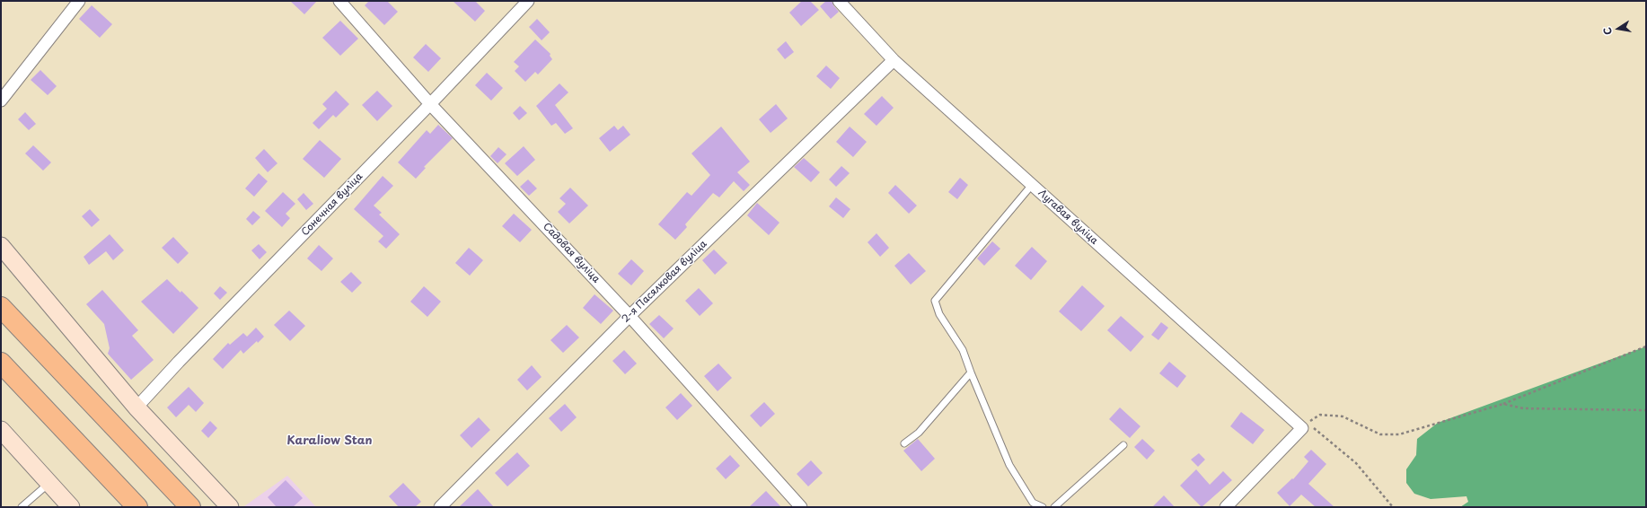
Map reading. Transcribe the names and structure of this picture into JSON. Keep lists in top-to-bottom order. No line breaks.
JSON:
{"streets":{"street":["Сонечная вуліца","Лугавая вуліца","Садовая вуліца","2-я Пасялковая вуліца"]},"crossings":[["Сонечная вуліца","Садовая вуліца"],["Лугавая вуліца","2-я Пасялковая вуліца"],["Садовая вуліца","2-я Пасялковая вуліца"]],"districts":["Karaliow Stan"],"north":"left"}
